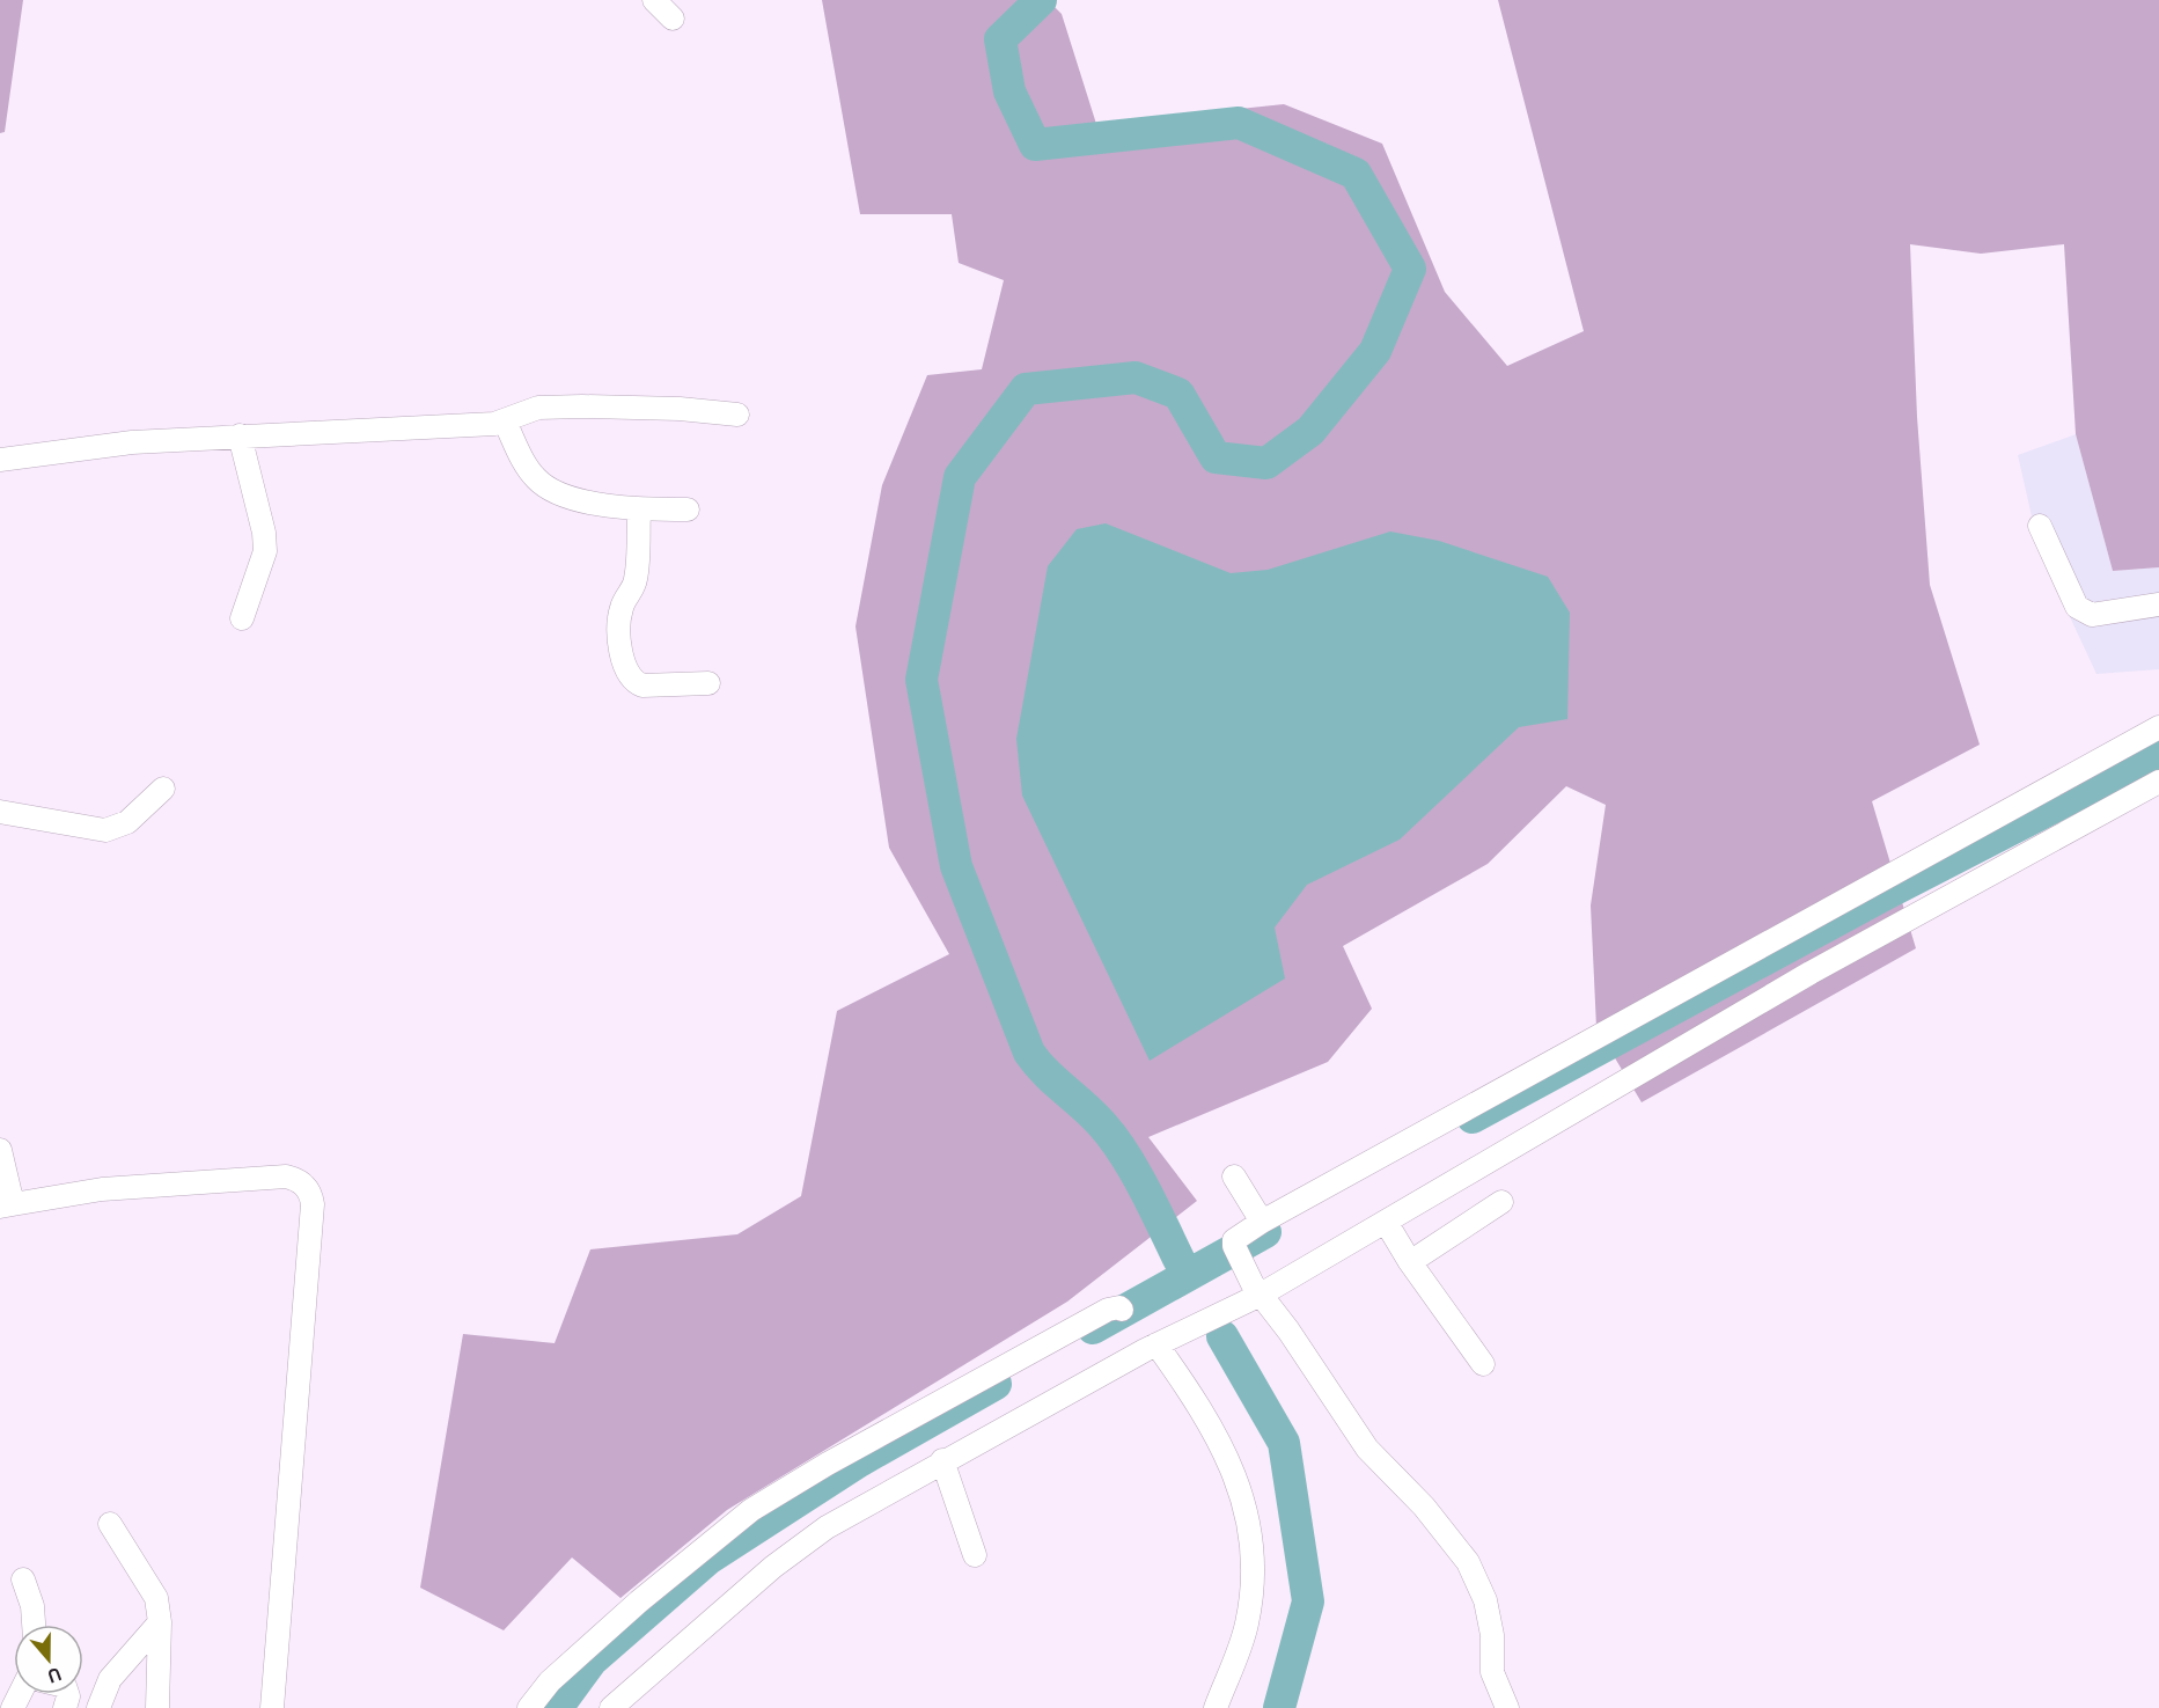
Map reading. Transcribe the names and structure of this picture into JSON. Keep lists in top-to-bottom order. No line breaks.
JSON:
{"north":"bottom"}
